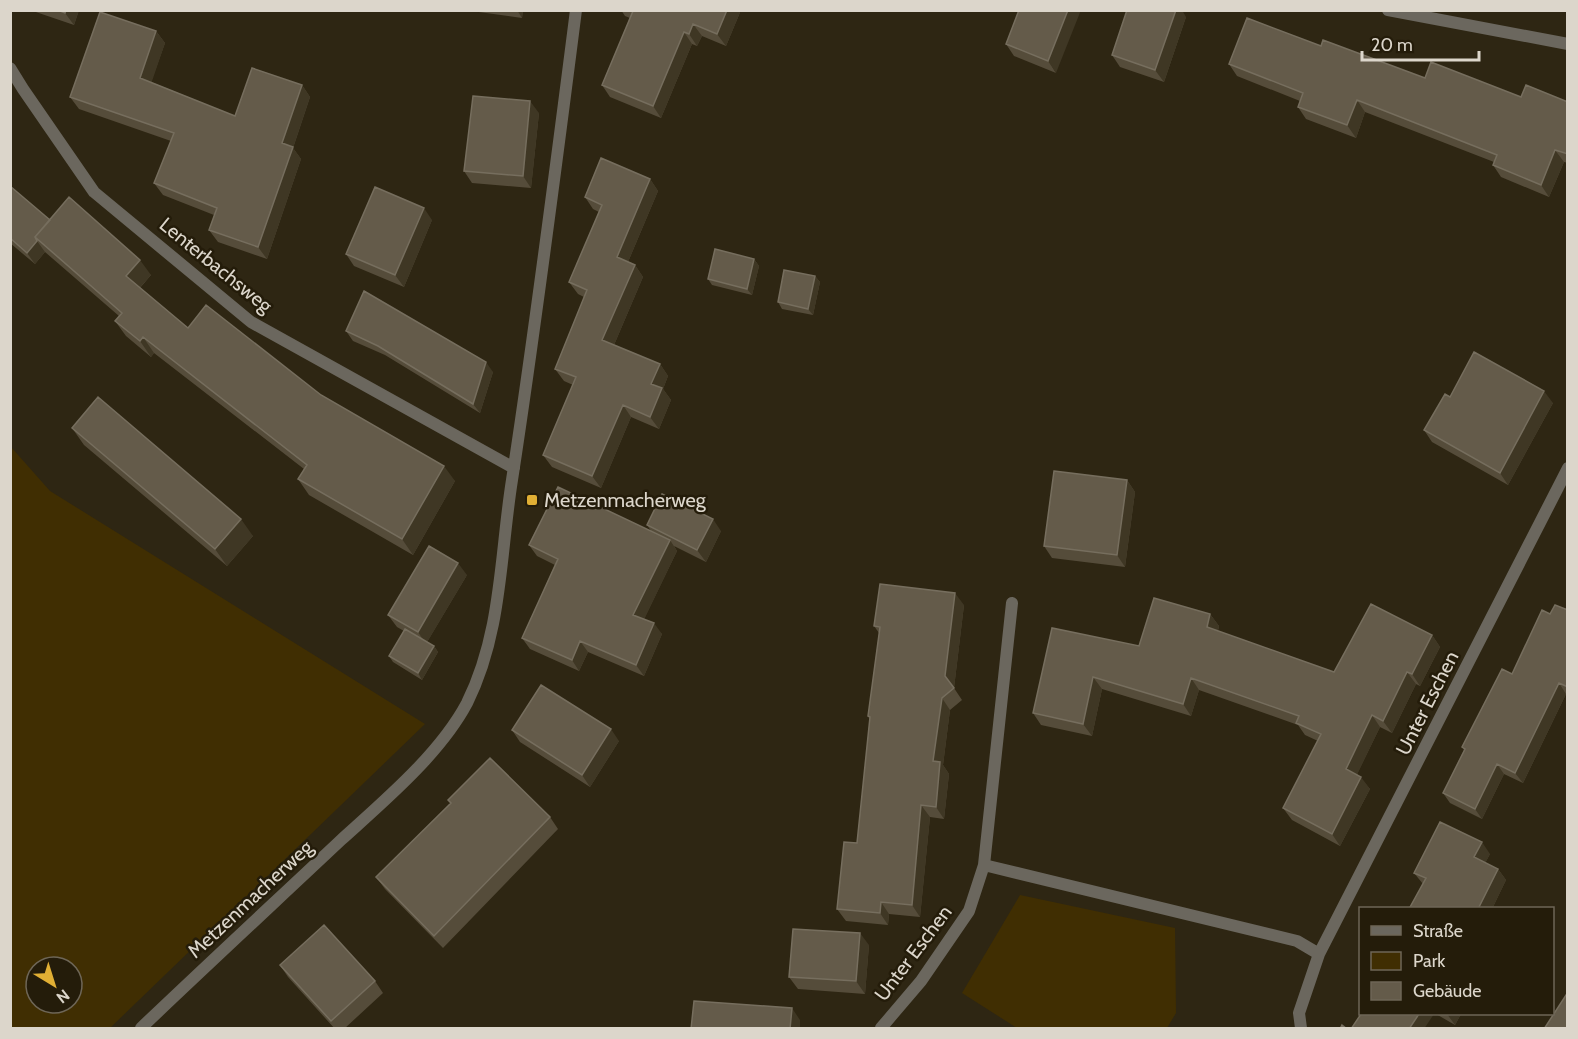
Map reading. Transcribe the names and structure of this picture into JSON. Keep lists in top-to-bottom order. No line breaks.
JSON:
{"streets":{"street":["Lenterbachsweg","Unter Eschen","Metzenmacherweg"]},"crossings":[["Lenterbachsweg","Metzenmacherweg"]],"places":{"transit":["Metzenmacherweg"]},"legend":["Straße","Park","Gebäude"],"scale_bar":"20 m","north":"bottom right"}
